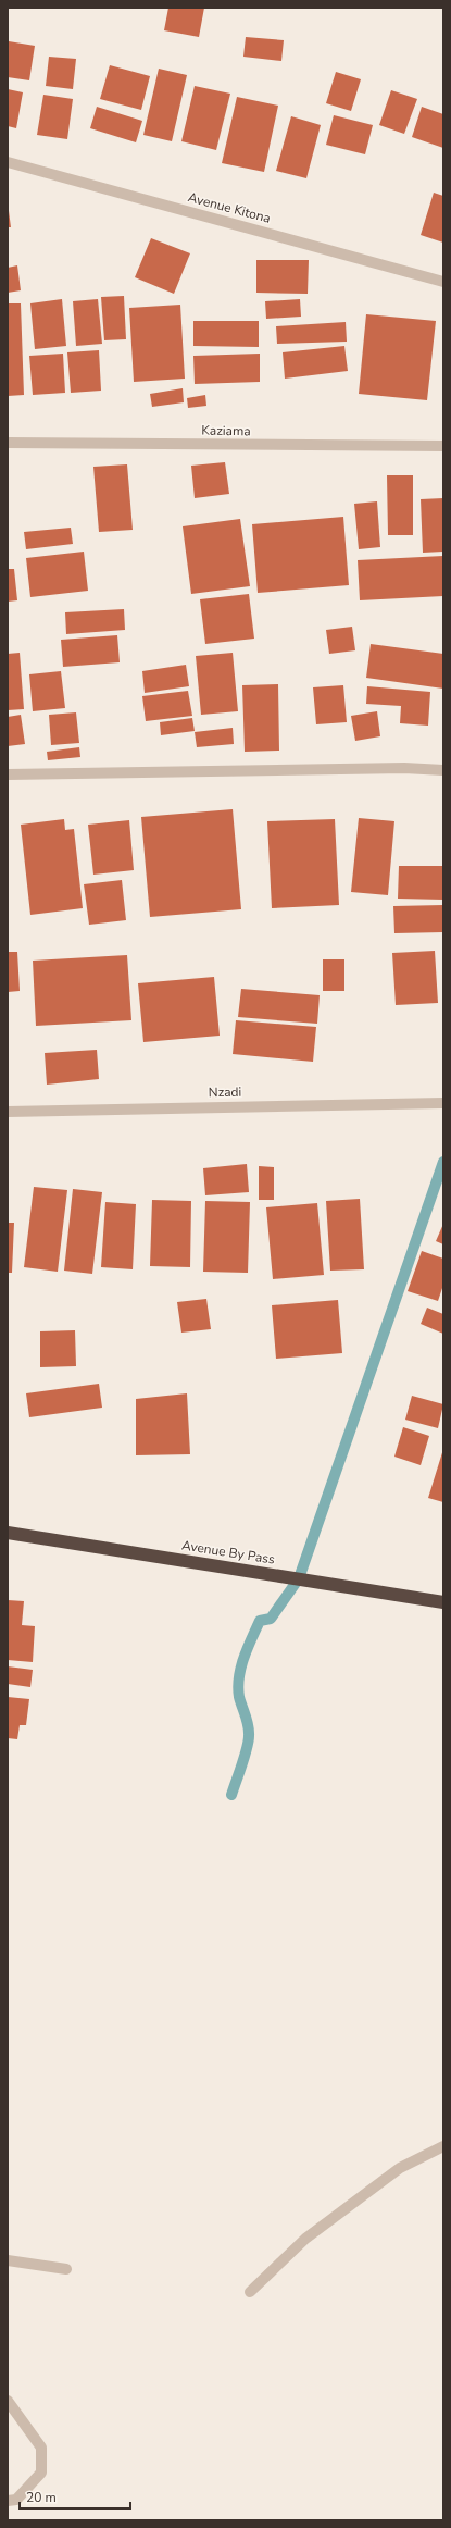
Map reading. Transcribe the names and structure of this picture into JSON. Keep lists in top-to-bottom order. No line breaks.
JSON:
{"streets":{"highway":["Avenue By Pass"],"street":["Avenue Kitona","Kaziama","Nzadi"]},"scale_bar":"20 m"}
